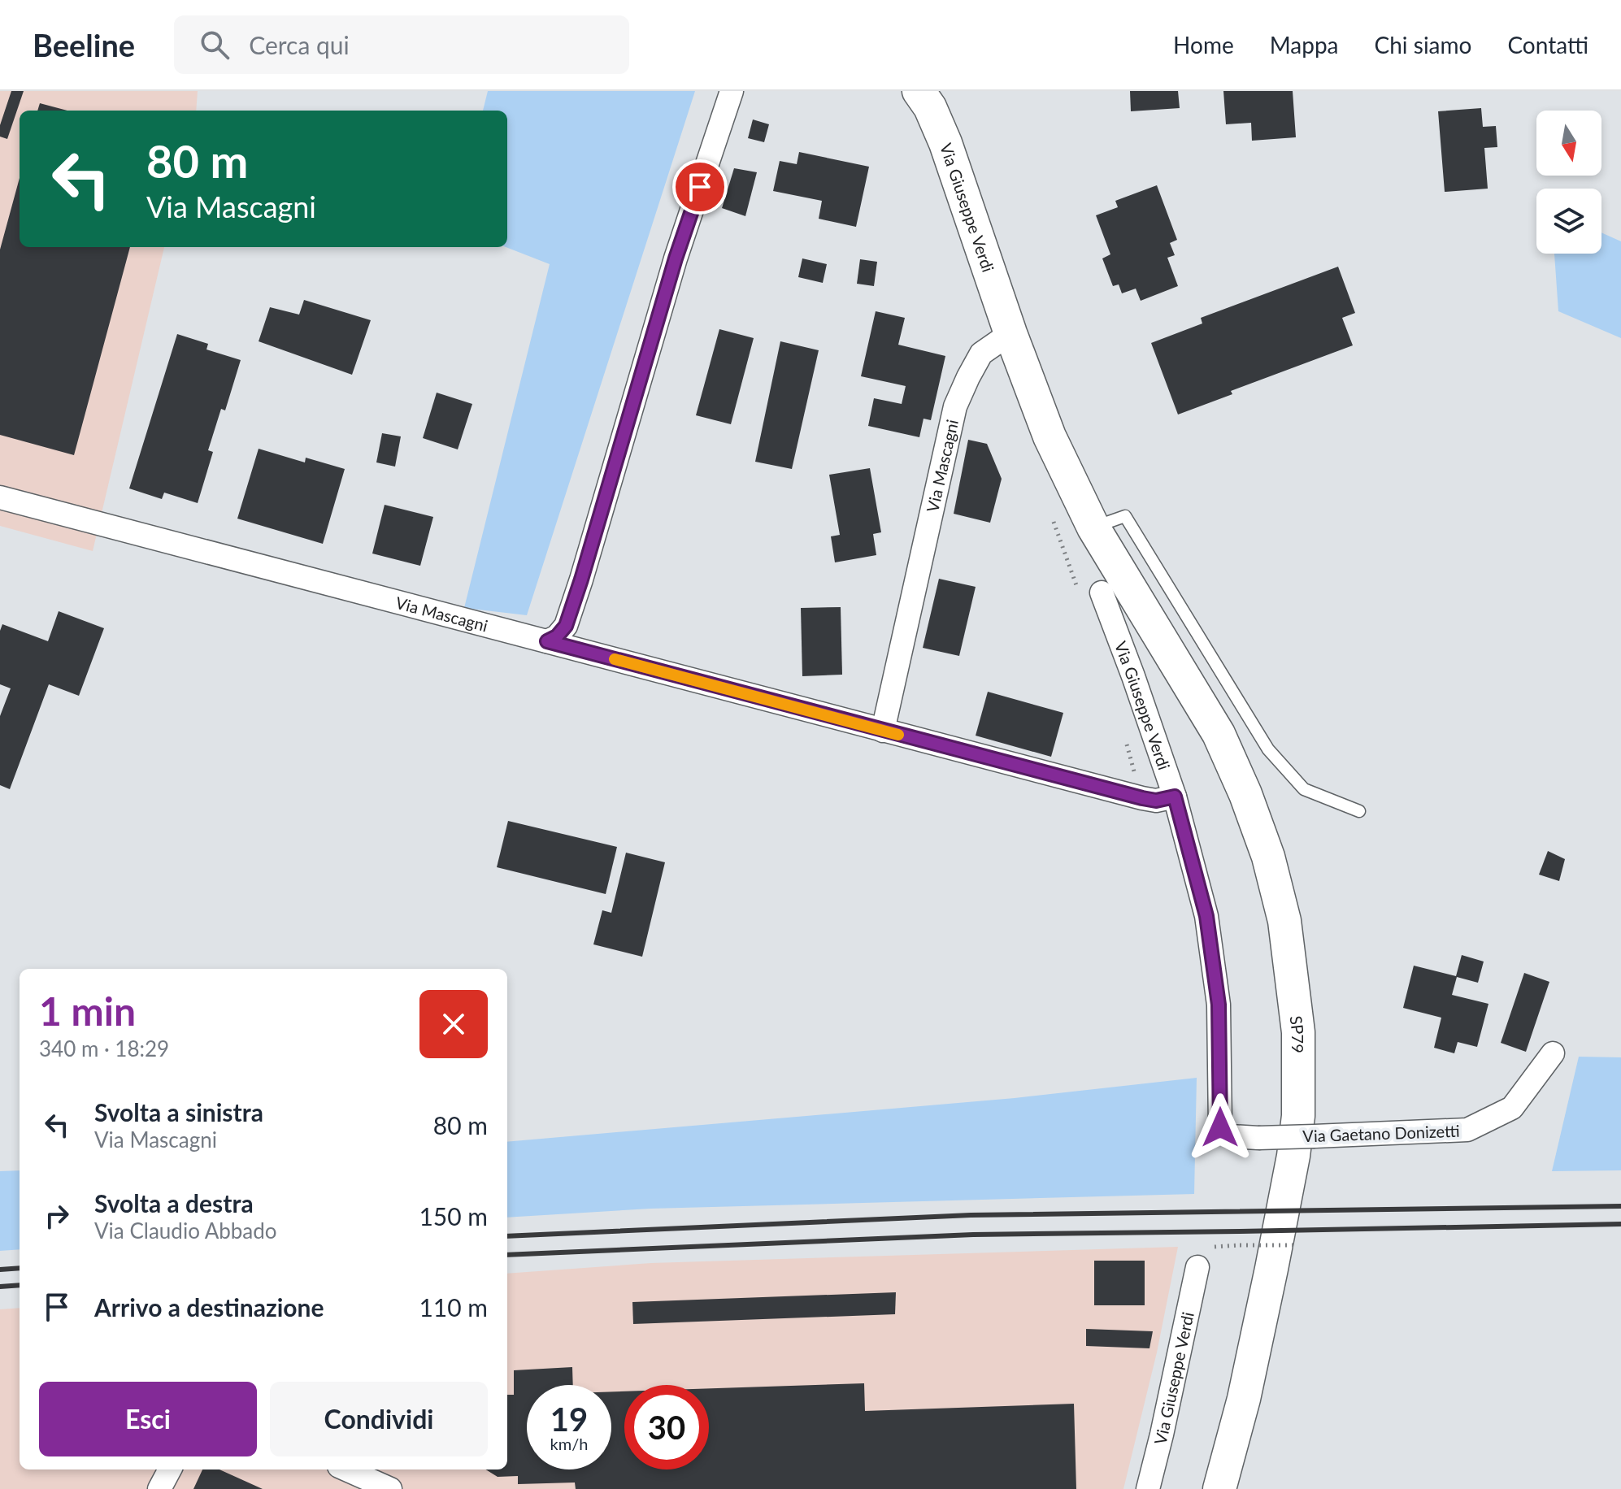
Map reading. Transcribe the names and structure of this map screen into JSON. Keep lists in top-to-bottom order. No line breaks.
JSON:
{"streets":{"main road":["Via Giuseppe Verdi","SP79"],"street":["Via Mascagni","Via Gaetano Donizetti"]},"crossings":[["Via Giuseppe Verdi","Via Mascagni"],["Via Giuseppe Verdi","SP79"],["Via Giuseppe Verdi","Via Gaetano Donizetti"]],"north":"bottom","page":{"header":"Beeline","search":"Cerca qui","nav":["Home","Mappa","Chi siamo","Contatti"],"turn":["80 m","Via Mascagni"],"heading":["1 min","340 m · 18:29"],"list":[{"name":"Svolta a sinistra","note":"Via Mascagni","value":"80 m"},{"name":"Svolta a destra","note":"Via Claudio Abbado","value":"150 m"},{"name":"Arrivo a destinazione","value":"110 m"}],"buttons":["Esci","Condividi"],"speed":"19 km/h","limit":"30"}}
